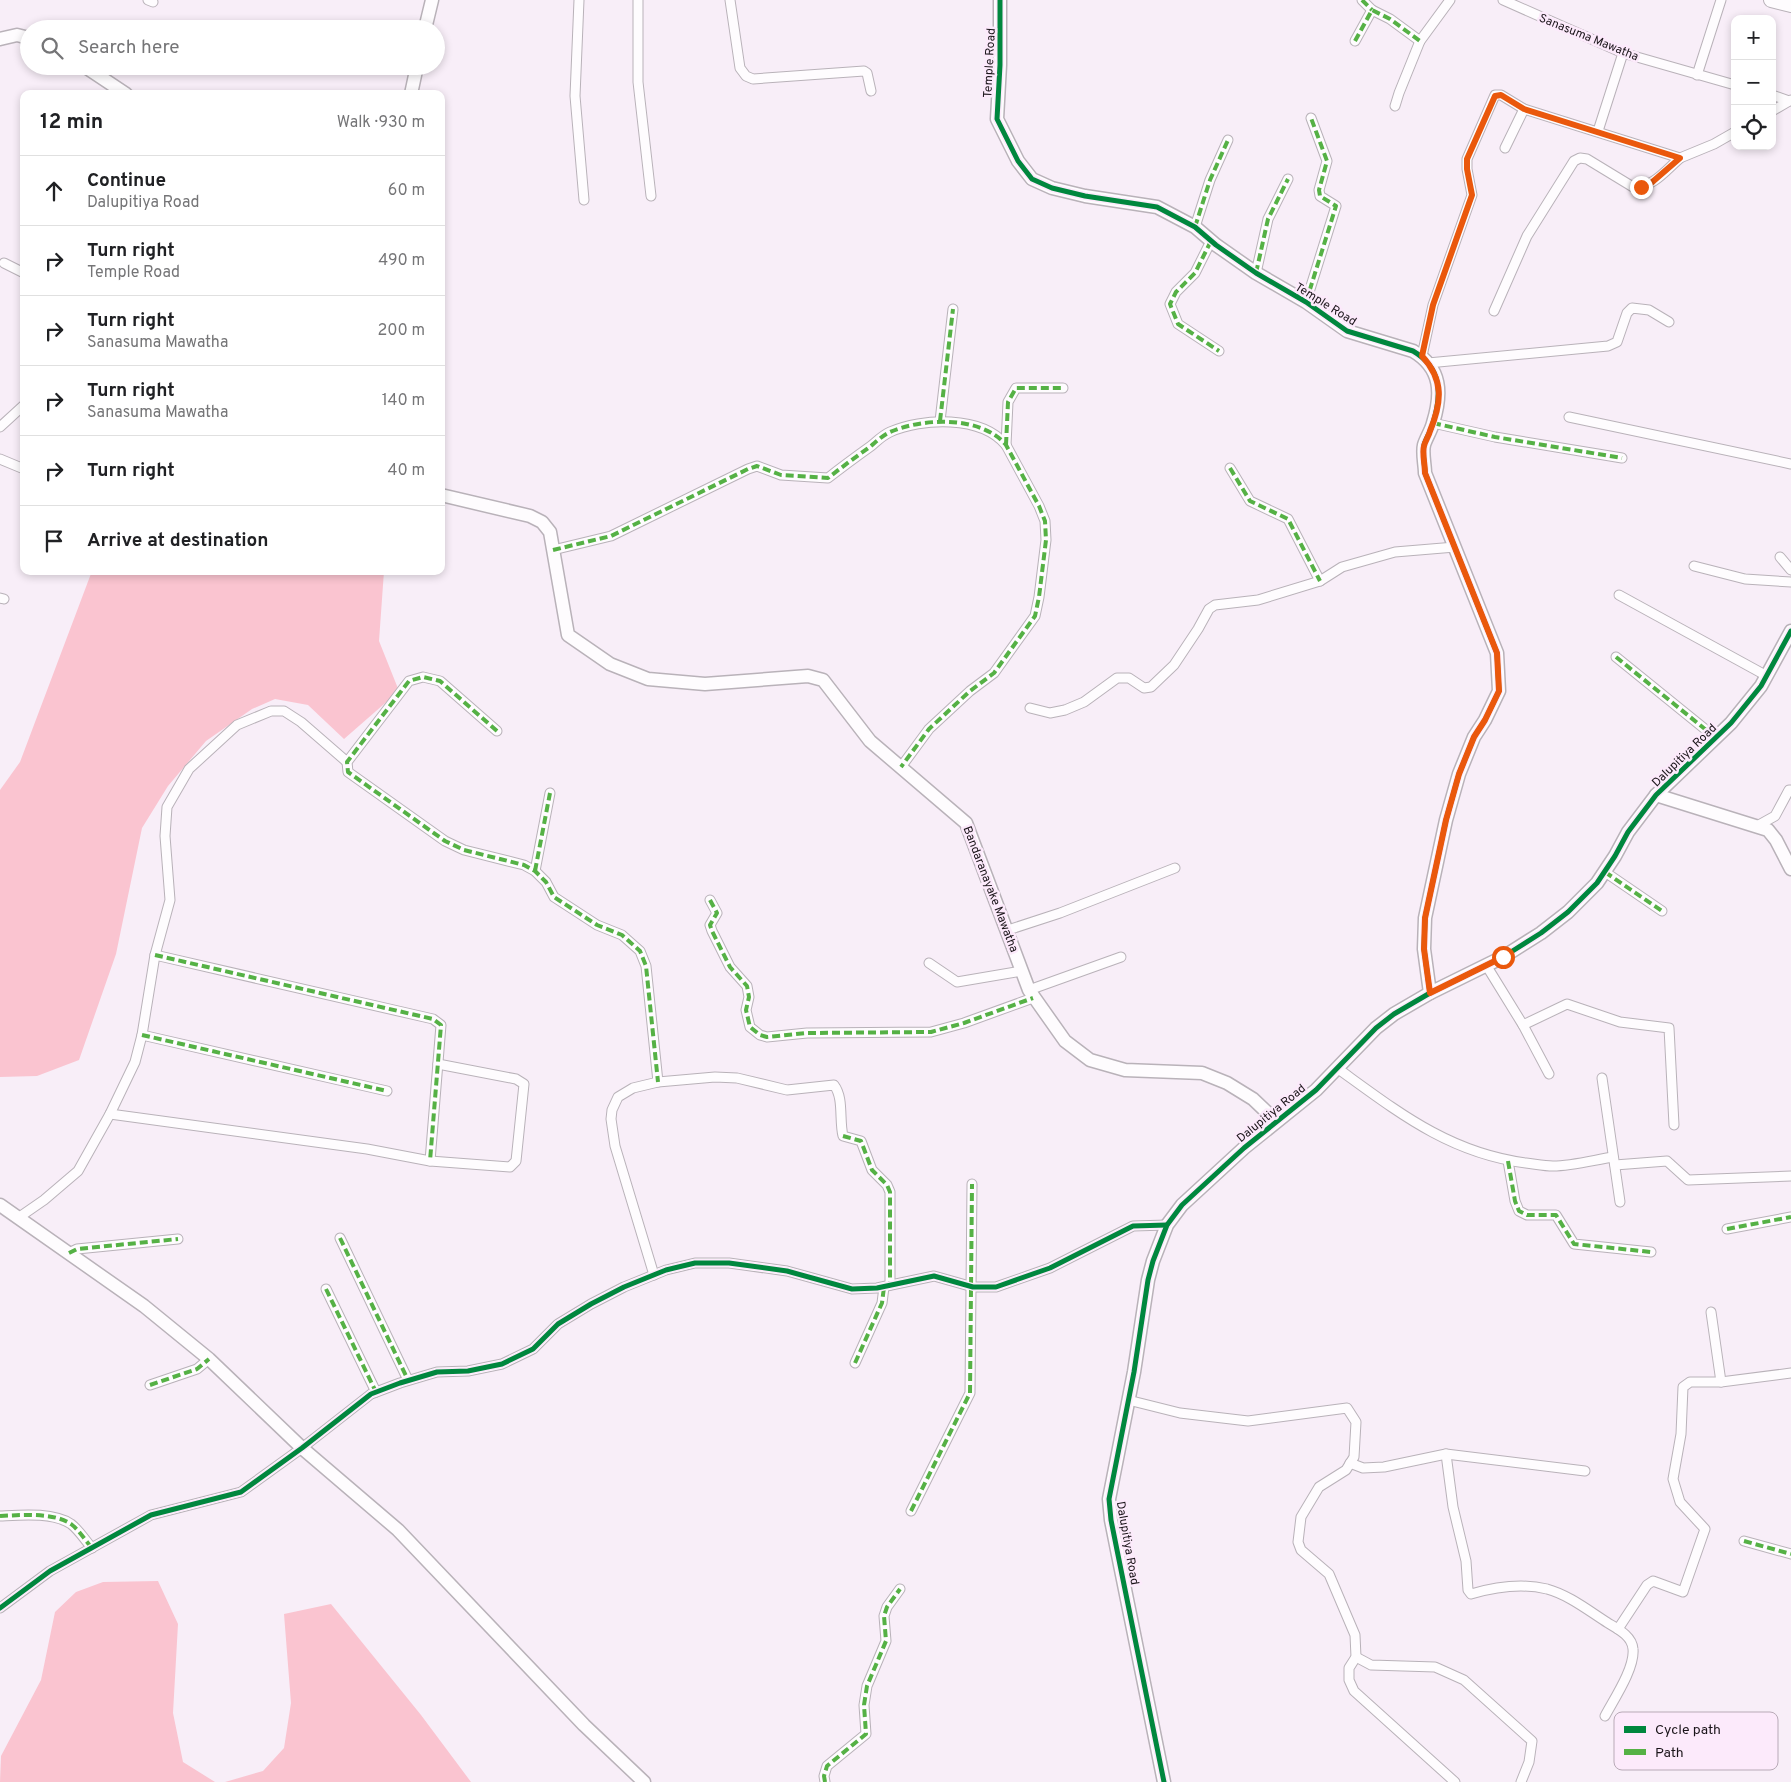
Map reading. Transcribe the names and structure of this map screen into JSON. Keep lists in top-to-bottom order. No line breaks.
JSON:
{"streets":{"street":["Sanasuma Mawatha","Temple Road","Dalupitiya Road","Bandaranayake Mawatha"]},"crossings":[["Dalupitiya Road","Bandaranayake Mawatha"]],"legend":["Cycle path","Path"],"page":{"map_buttons":["+","−"],"search":"Search here","heading":["12 min","Walk · 930 m"],"list":[["Continue","Dalupitiya Road","60 m"],["Turn right","Temple Road","490 m"],["Turn right","Sanasuma Mawatha","200 m"],["Turn right","Sanasuma Mawatha","140 m"],["Turn right","40 m"],"Arrive at destination"]}}
